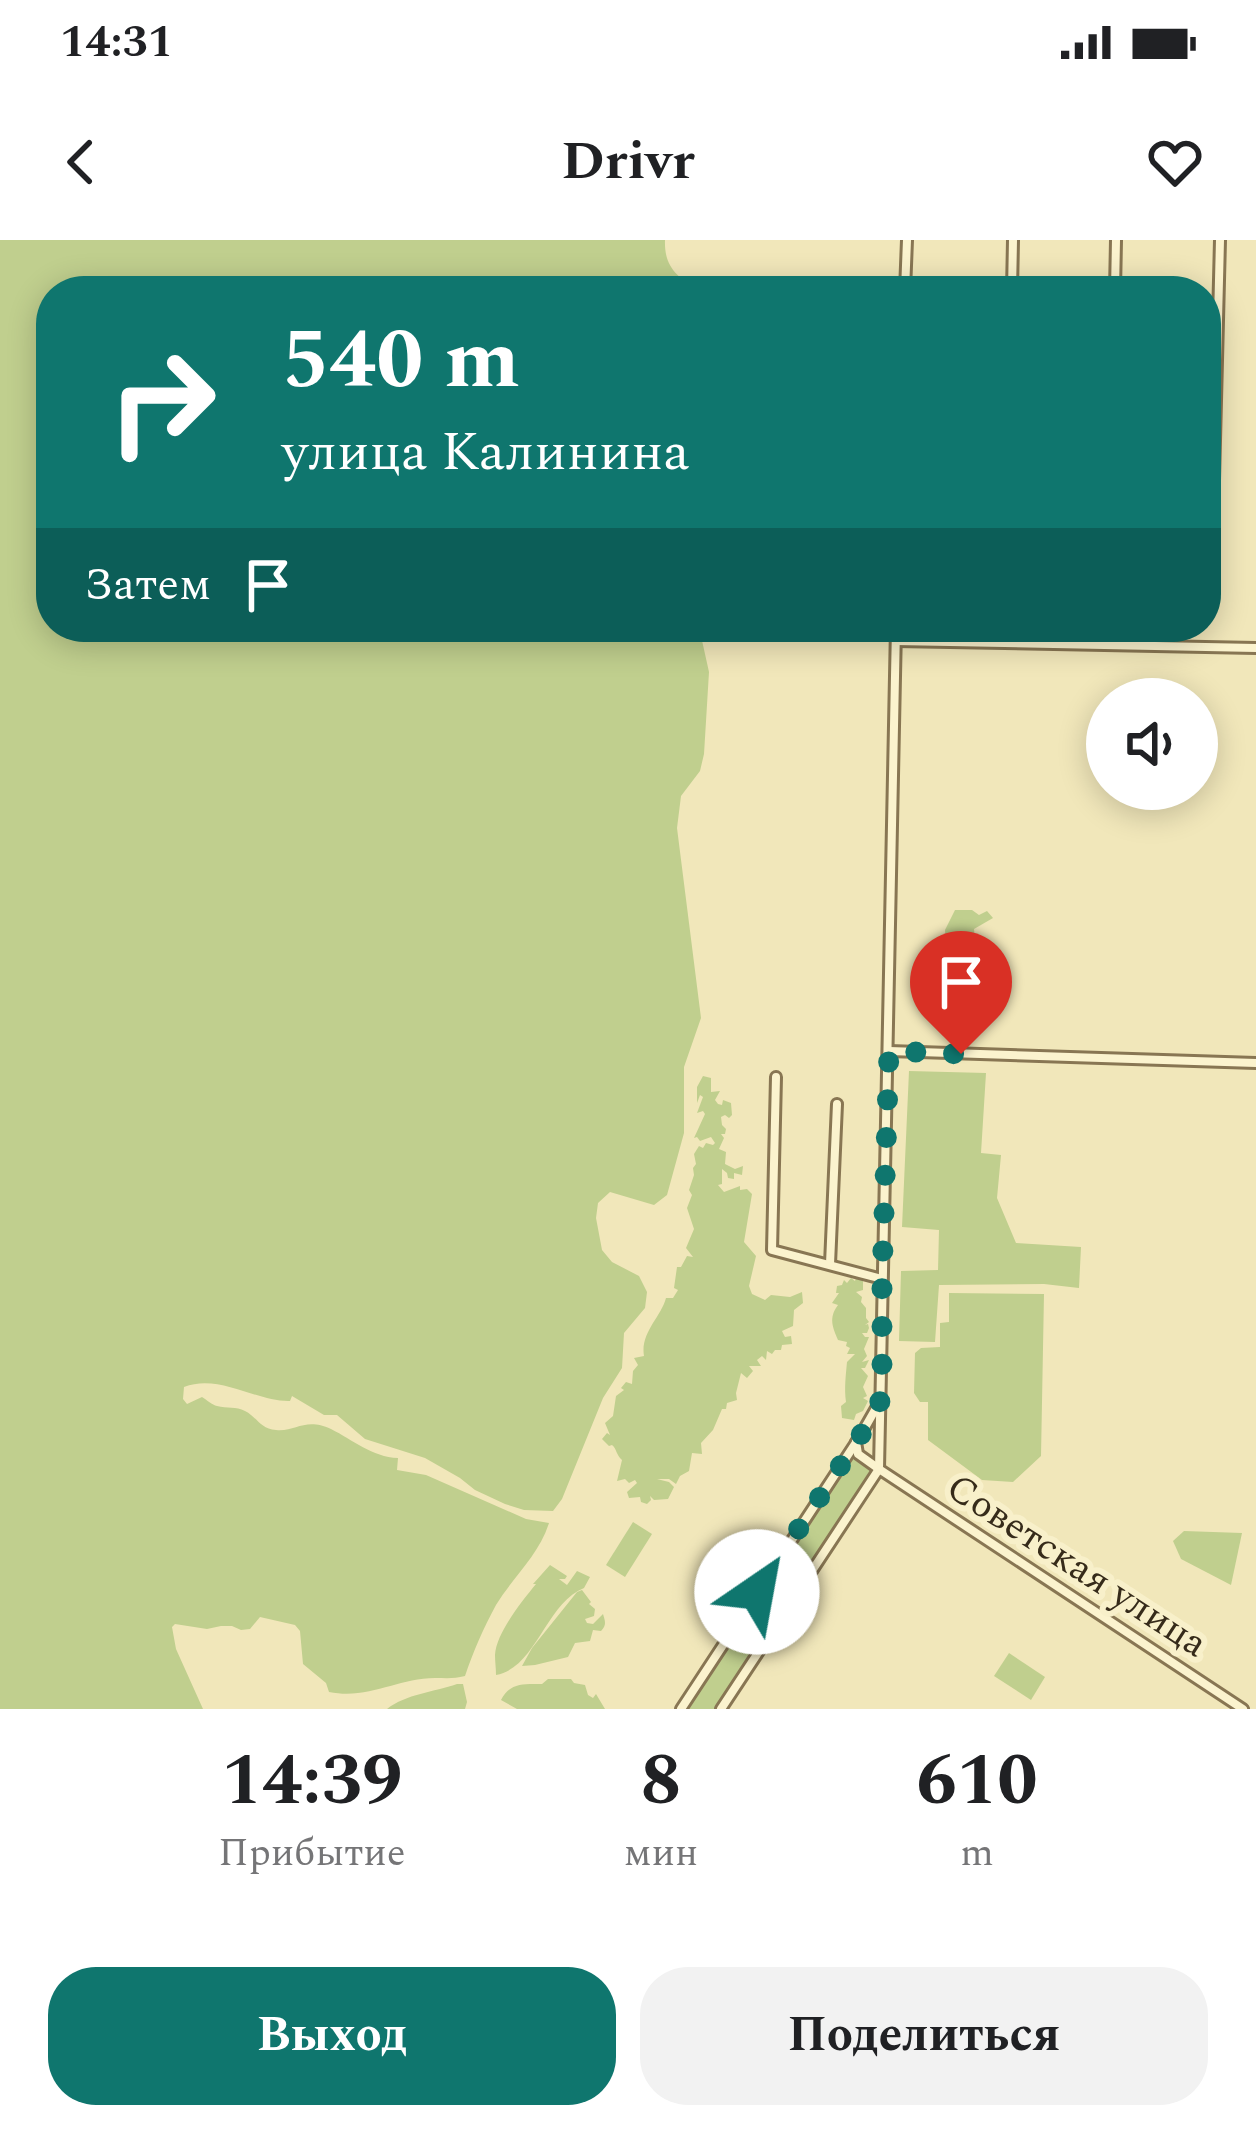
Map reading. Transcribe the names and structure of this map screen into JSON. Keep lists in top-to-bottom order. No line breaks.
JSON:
{"streets":{"street":["Советская улица"]},"page":{"status":"14:31","header":"Drivr","turn":["540 m","улица Калинина"],"then":"Затем","eta":["14:39","Прибытие","8","мин","610","m"],"buttons":["Выход","Поделиться"]}}
